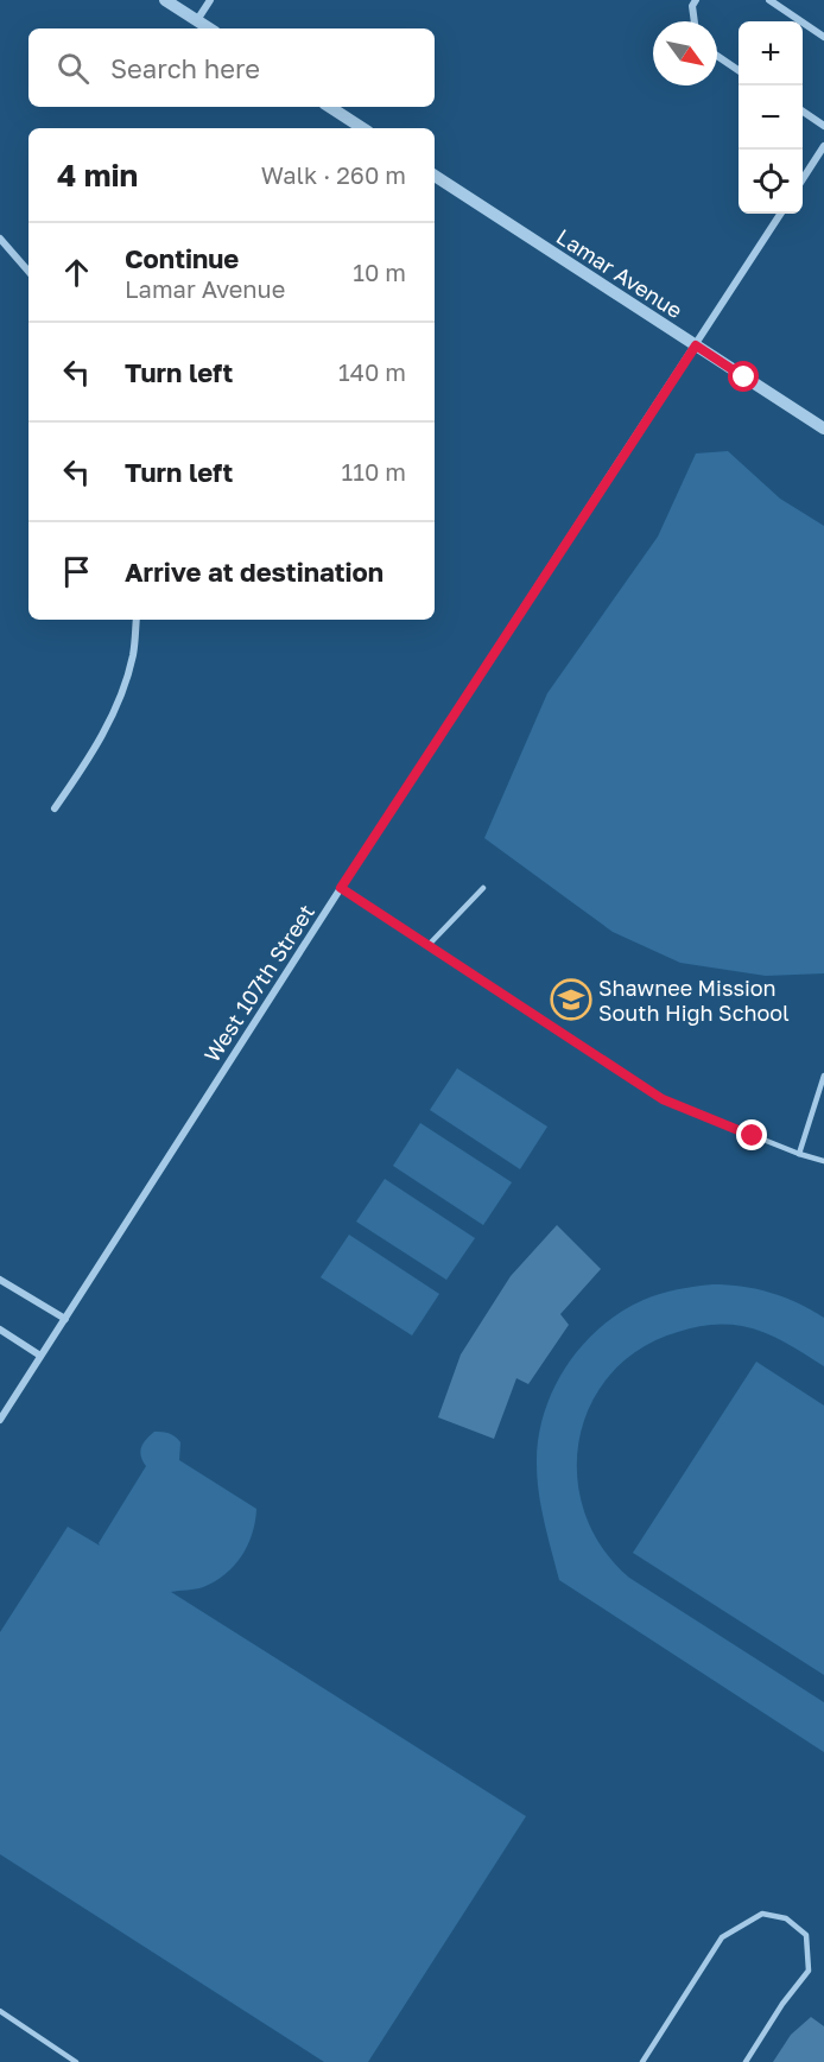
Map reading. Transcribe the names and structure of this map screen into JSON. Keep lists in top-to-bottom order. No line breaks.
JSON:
{"streets":{"street":["Lamar Avenue","West 107th Street"]},"crossings":[["Lamar Avenue","West 107th Street"]],"places":{"school or university":["Shawnee Mission South High School"]},"north":"bottom right","page":{"map_buttons":["+","−"],"search":"Search here","heading":["4 min","Walk · 260 m"],"list":[["Continue","Lamar Avenue","10 m"],["Turn left","140 m"],["Turn left","110 m"],"Arrive at destination"]}}
